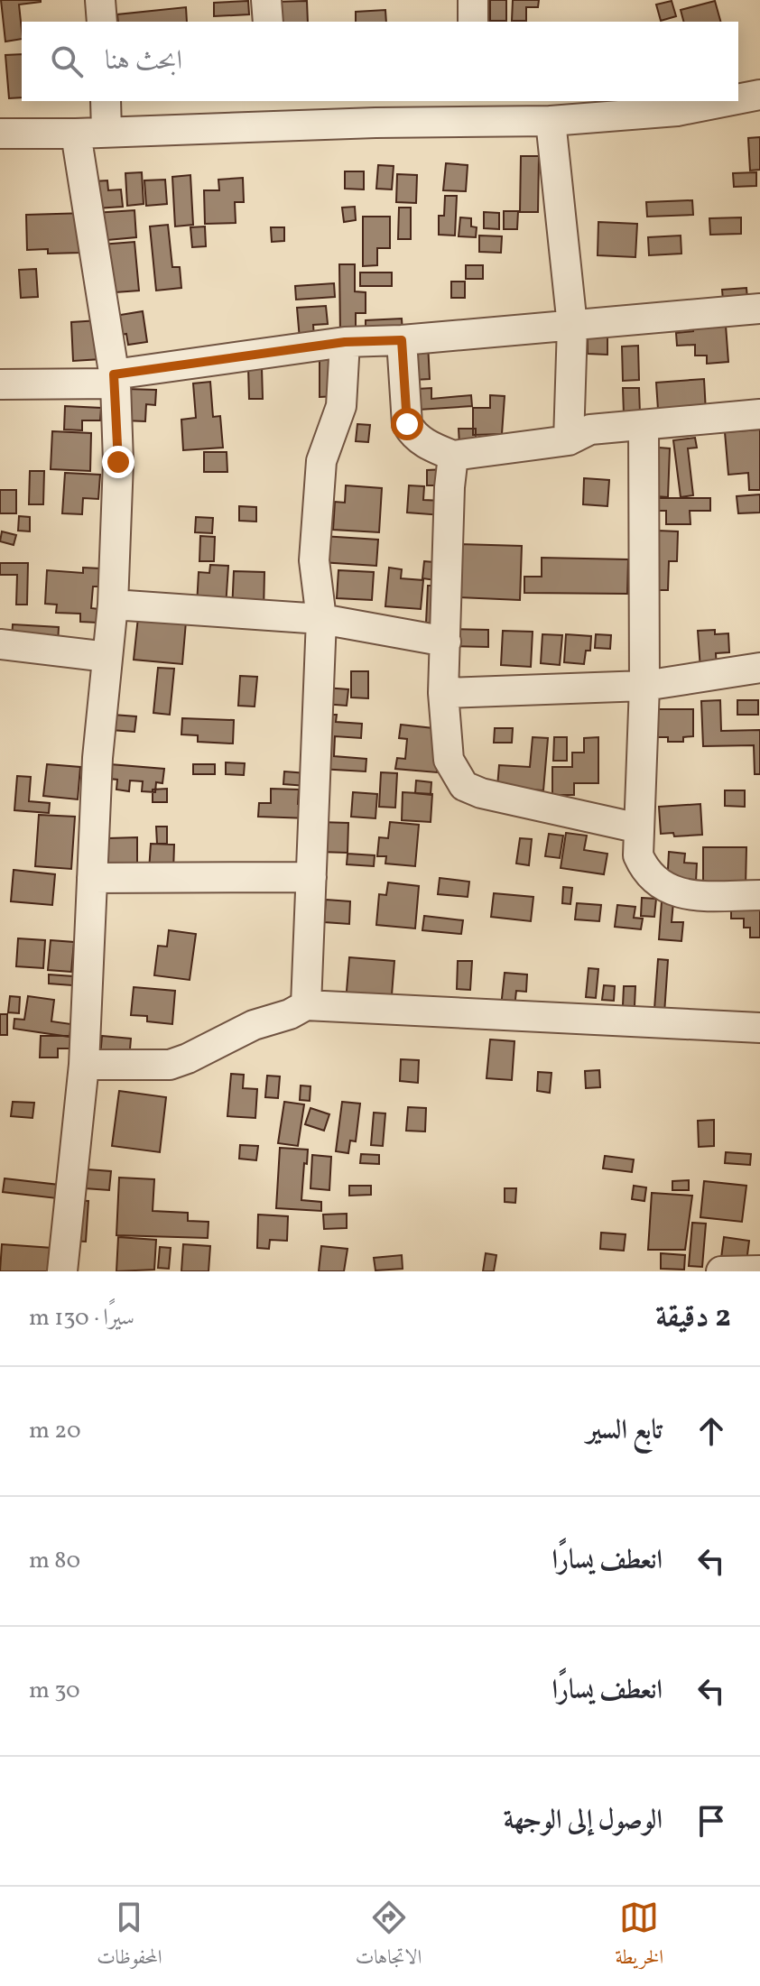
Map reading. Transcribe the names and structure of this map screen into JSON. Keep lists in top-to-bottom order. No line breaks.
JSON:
{"page":{"search":"ابحث هنا","heading":["2 دقيقة","سيرًا · 130 m"],"list":[["تابع السير","20 m"],["انعطف يسارًا","80 m"],["انعطف يسارًا","30 m"],"الوصول إلى الوجهة"],"nav":["الخريطة","الاتجاهات","المحفوظات"]}}
